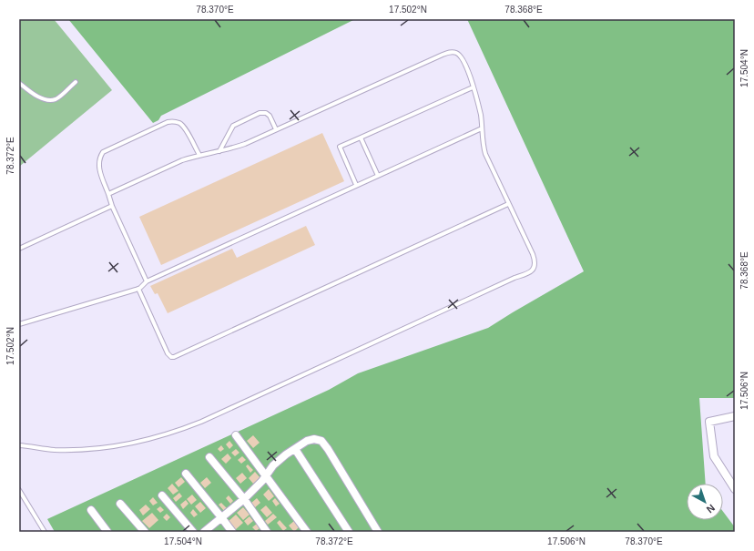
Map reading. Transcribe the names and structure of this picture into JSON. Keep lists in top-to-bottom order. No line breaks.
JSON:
{"north":"bottom right","coordinates":["78.370°E","17.502°N","78.368°E","17.504°N","78.372°E","17.506°N"]}
